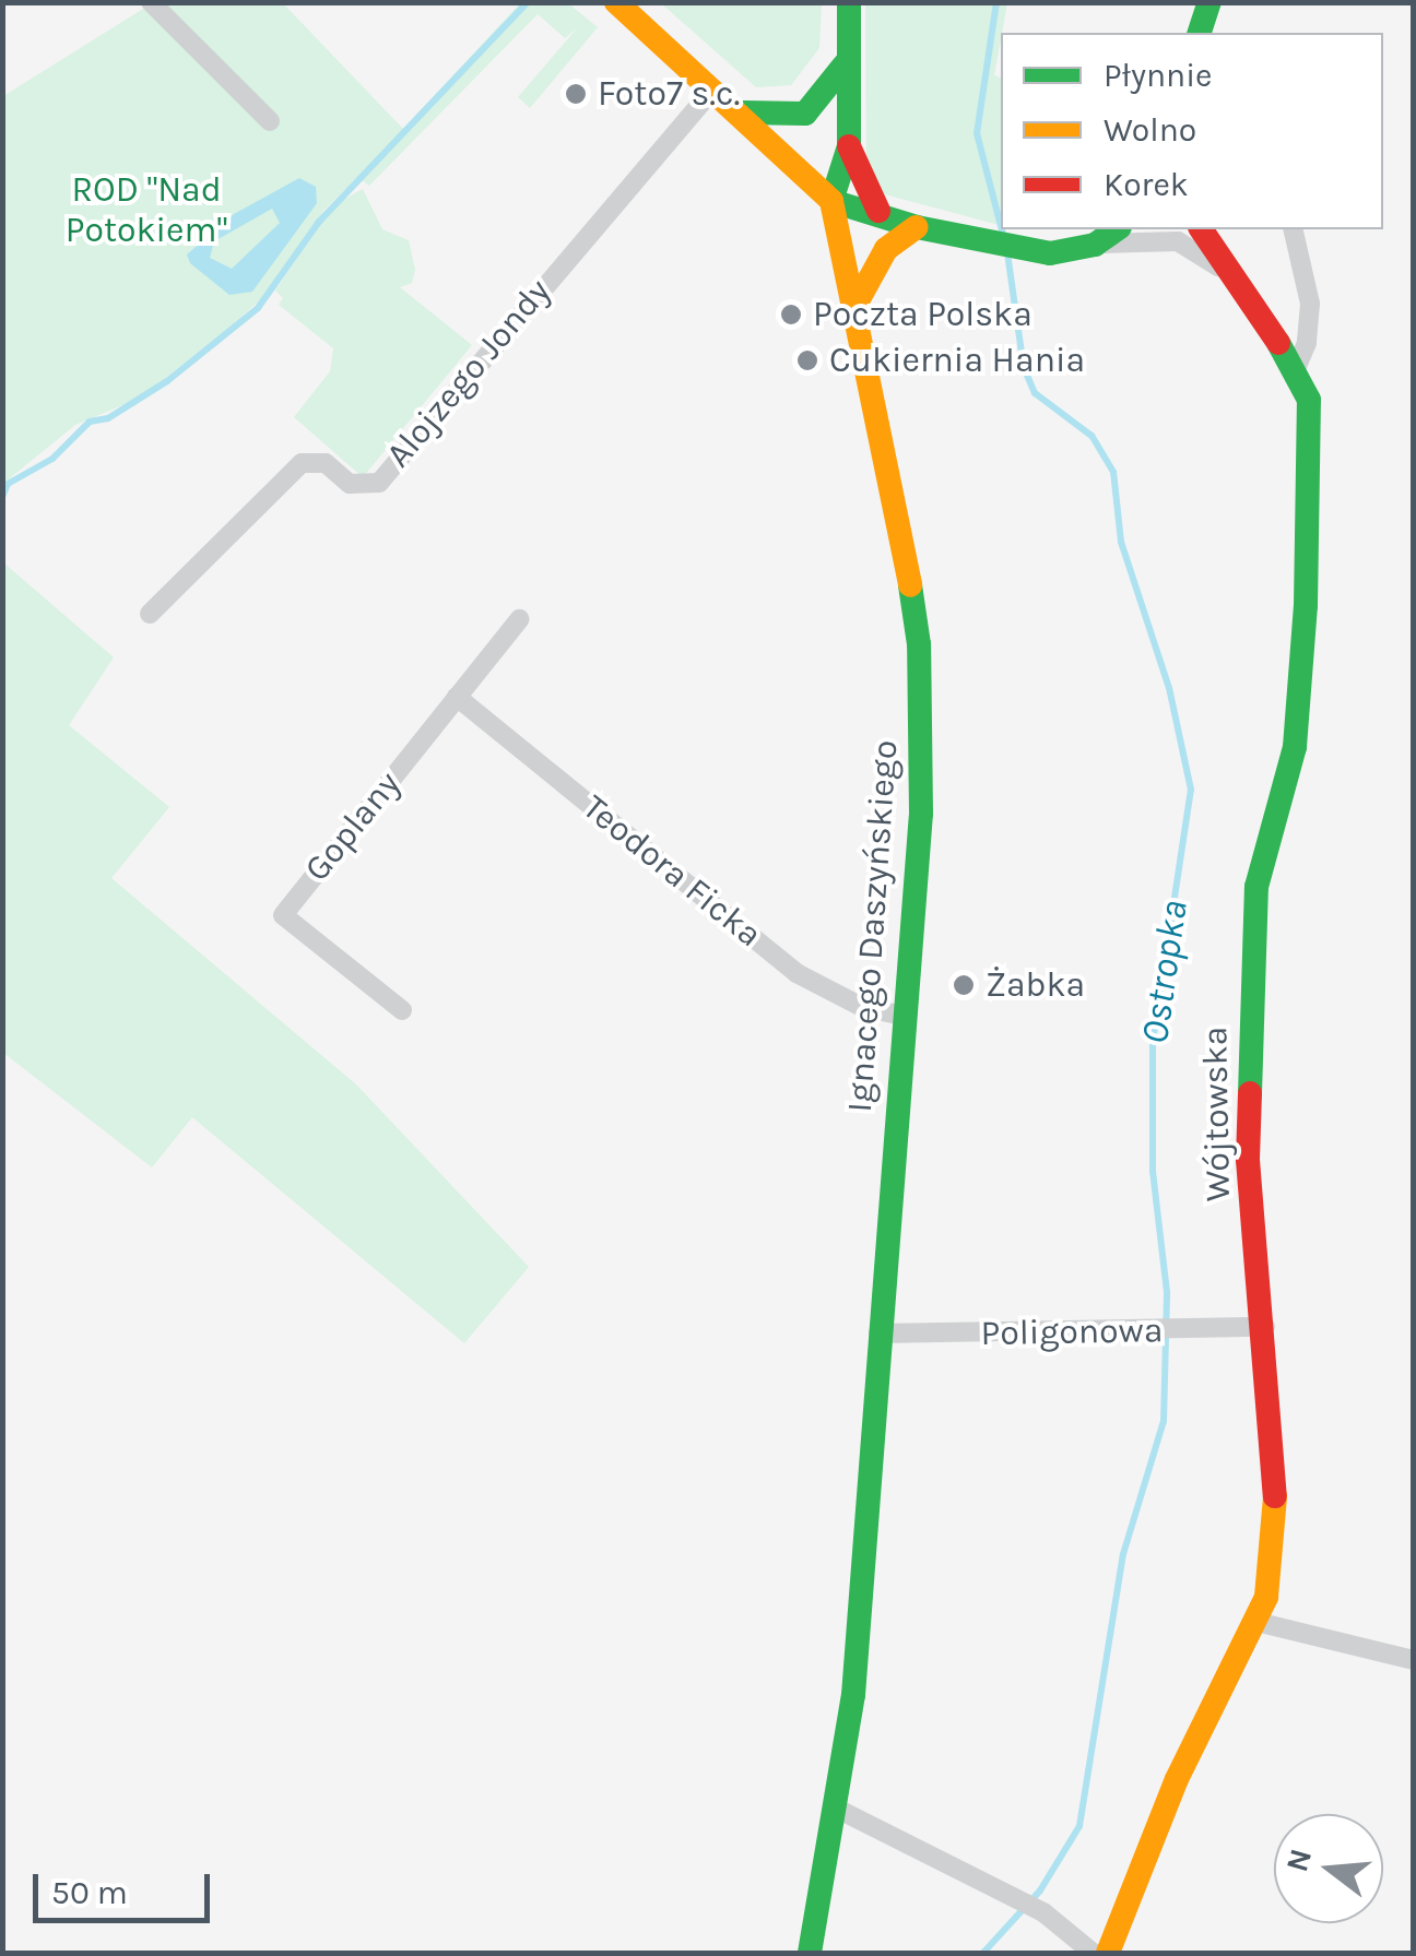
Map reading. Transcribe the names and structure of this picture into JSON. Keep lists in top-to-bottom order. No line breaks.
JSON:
{"streets":{"main road":["Ignacego Daszyńskiego","Wójtowska"],"street":["Alojzego Jondy","Goplany","Teodora Ficka","Poligonowa"]},"crossings":[["Goplany","Teodora Ficka"],["Teodora Ficka","Ignacego Daszyńskiego"],["Ignacego Daszyńskiego","Poligonowa"],["Wójtowska","Poligonowa"]],"water":["Ostropka"],"parks":["ROD \"Nad Potokiem\""],"places":["Foto7 s.c.","Poczta Polska","Cukiernia Hania","Żabka"],"legend":["Płynnie","Wolno","Korek"],"scale_bar":"50 m","north":"left"}
